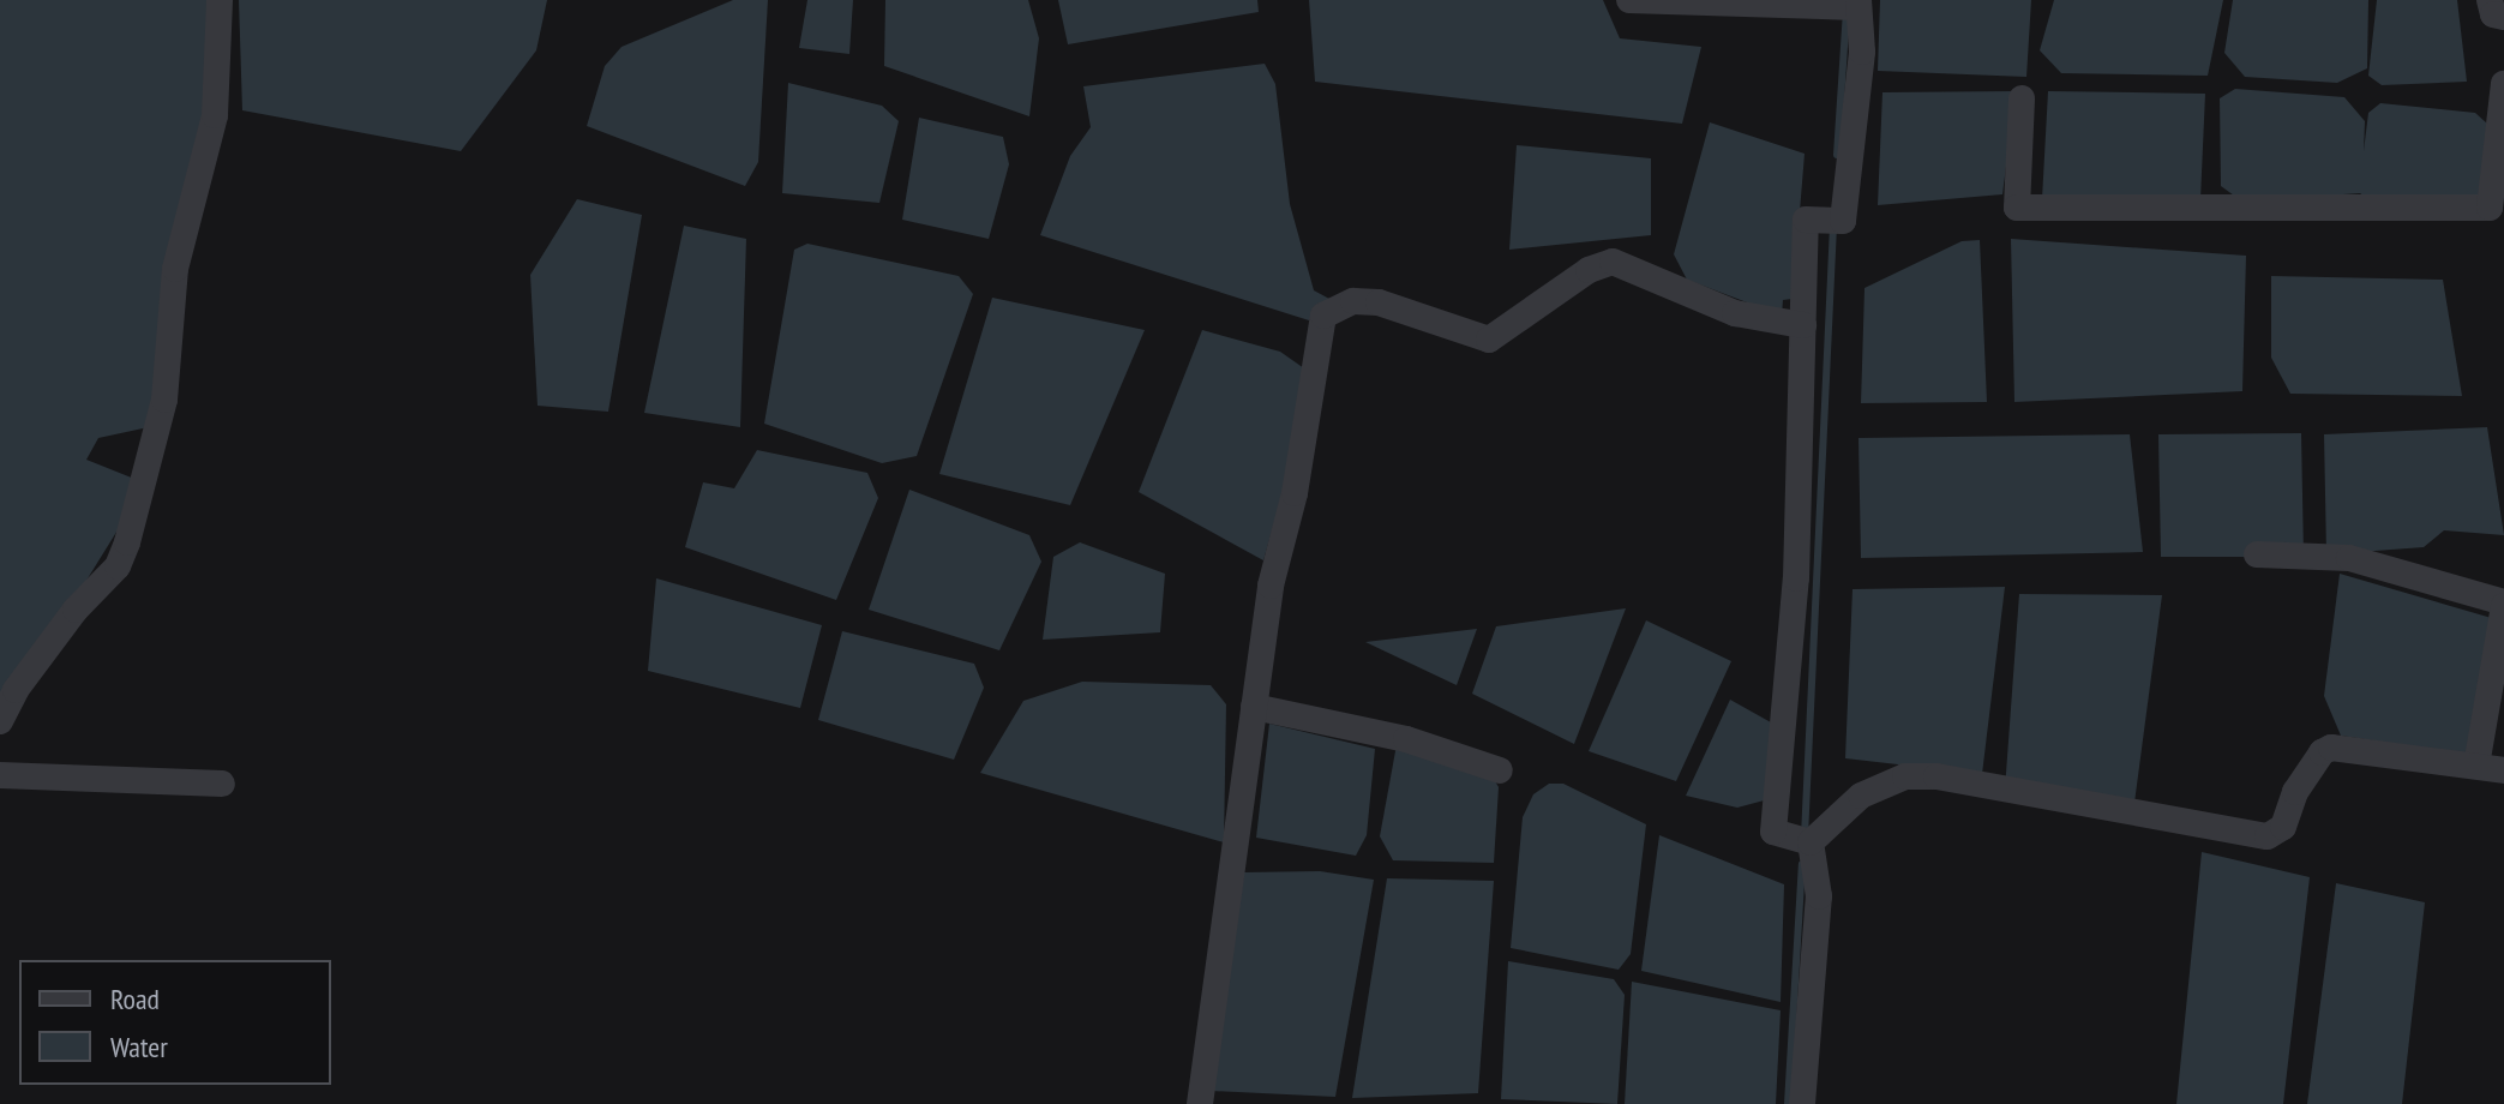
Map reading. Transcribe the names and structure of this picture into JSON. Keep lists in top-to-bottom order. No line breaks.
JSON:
{"legend":["Road","Water"]}
